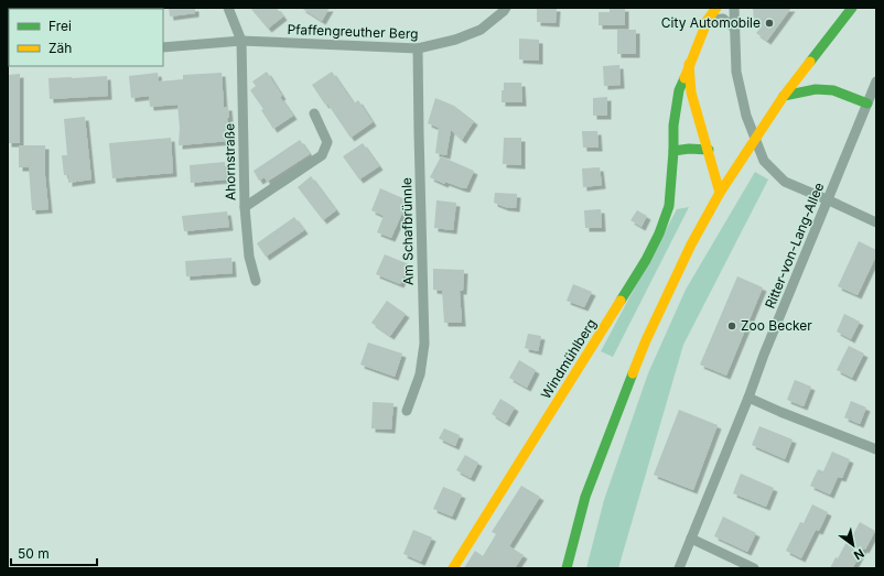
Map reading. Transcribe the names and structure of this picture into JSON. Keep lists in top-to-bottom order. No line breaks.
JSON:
{"streets":{"main road":["Windmühlberg"],"street":["Pfaffengreuther Berg","Ahornstraße","Am Schafbrünnle","Ritter-von-Lang-Allee"]},"crossings":[["Pfaffengreuther Berg","Ahornstraße"],["Pfaffengreuther Berg","Am Schafbrünnle"]],"places":["City Automobile","Zoo Becker"],"legend":["Frei","Zäh"],"scale_bar":"50 m","north":"bottom right"}
